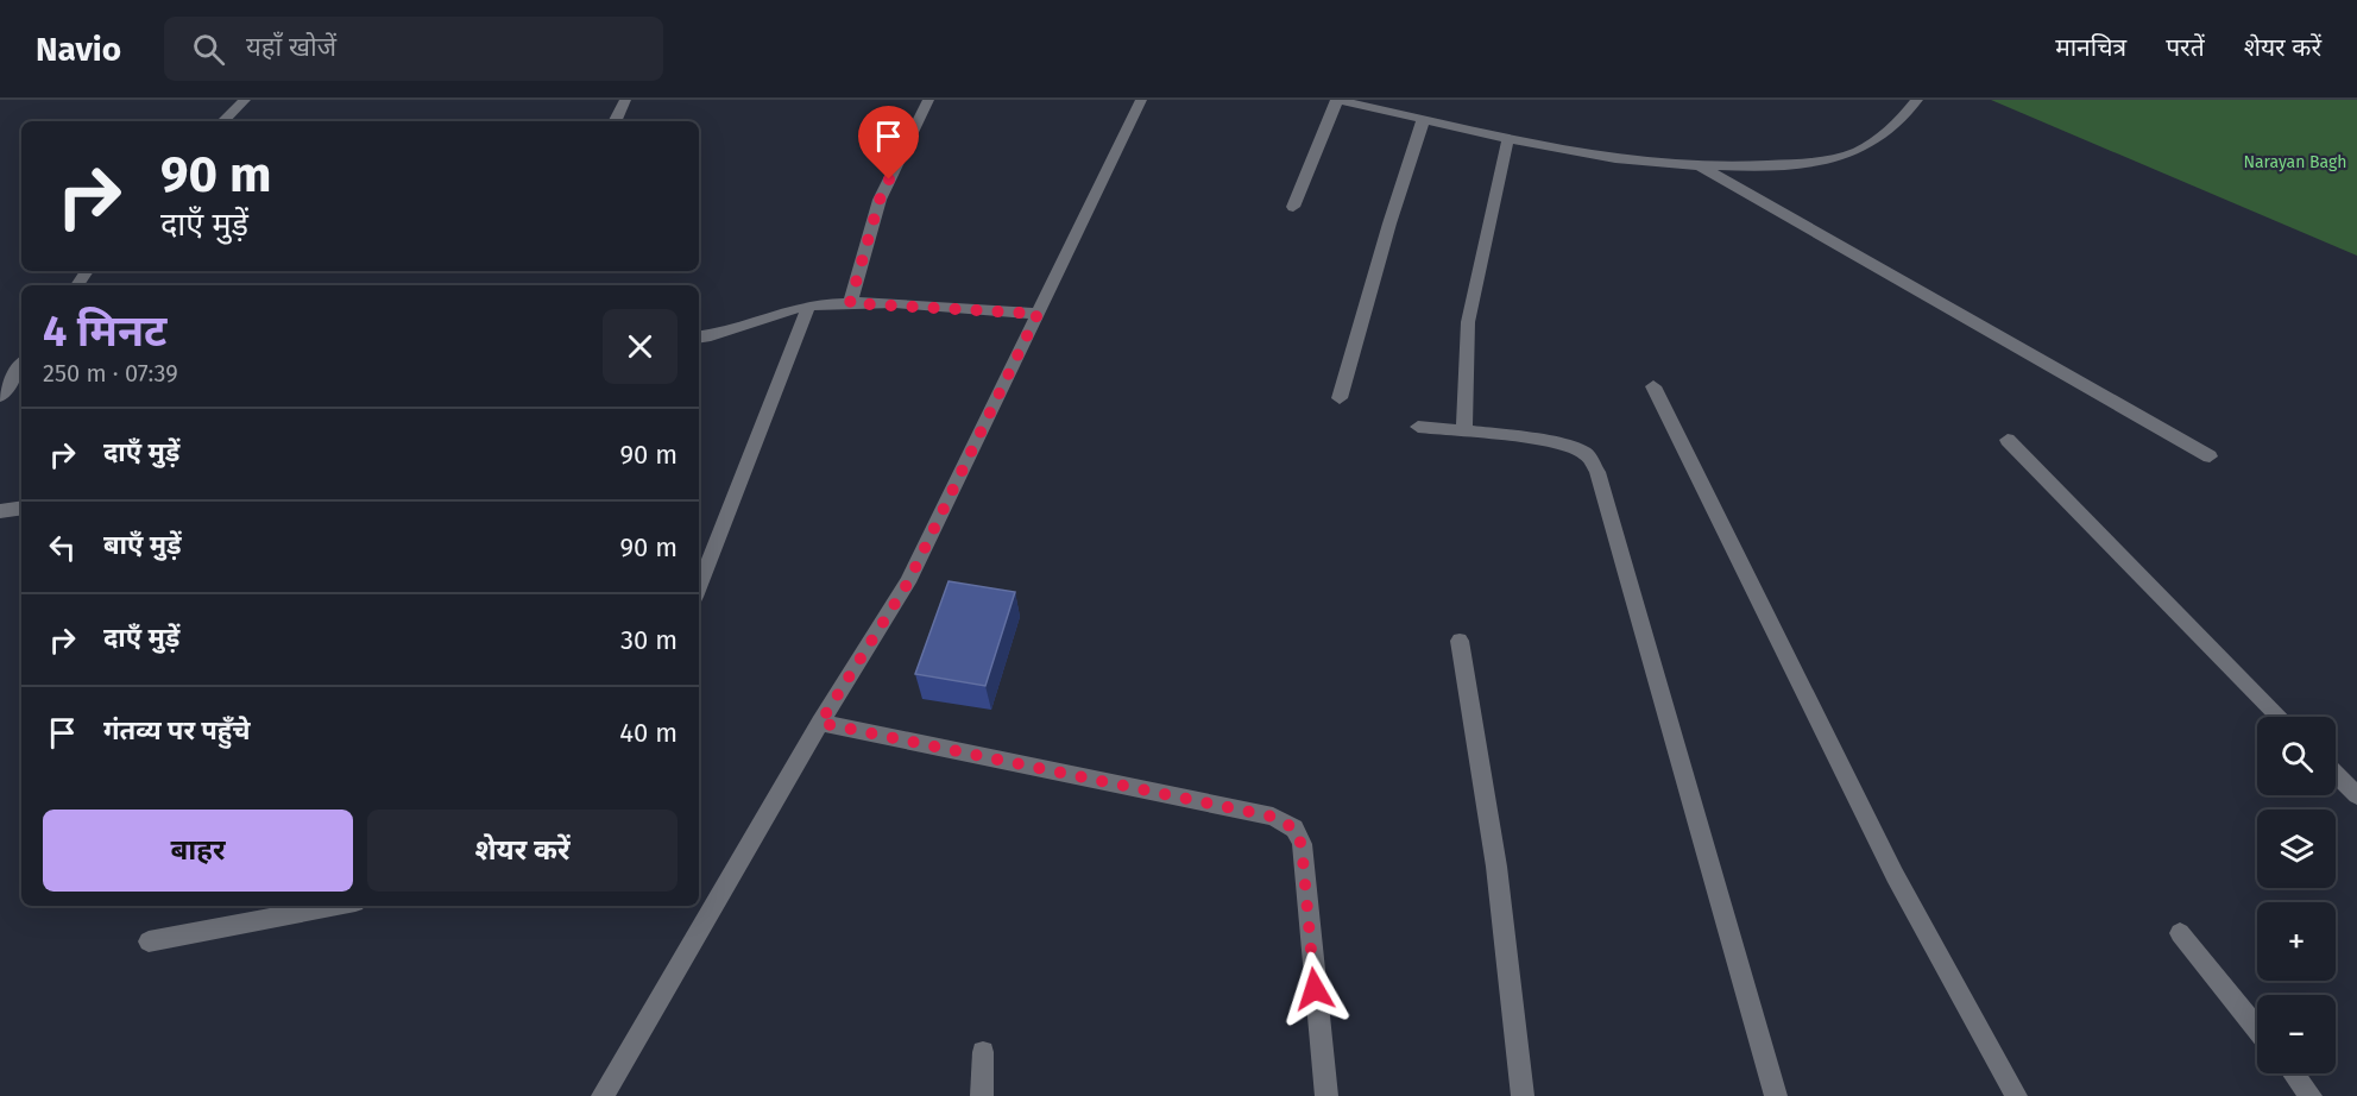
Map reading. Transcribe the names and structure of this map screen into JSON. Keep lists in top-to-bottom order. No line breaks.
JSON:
{"parks":["Narayan Bagh"],"page":{"header":"Navio","search":"यहाँ खोजें","nav":["मानचित्र","परतें","शेयर करें"],"turn":["90 m","दाएँ मुड़ें"],"heading":["4 मिनट","250 m · 07:39"],"list":[{"name":"दाएँ मुड़ें","value":"90 m"},{"name":"बाएँ मुड़ें","value":"90 m"},{"name":"दाएँ मुड़ें","value":"30 m"},{"name":"गंतव्य पर पहुँचे","value":"40 m"}],"map_buttons":["+","−"],"buttons":["बाहर","शेयर करें"]}}
